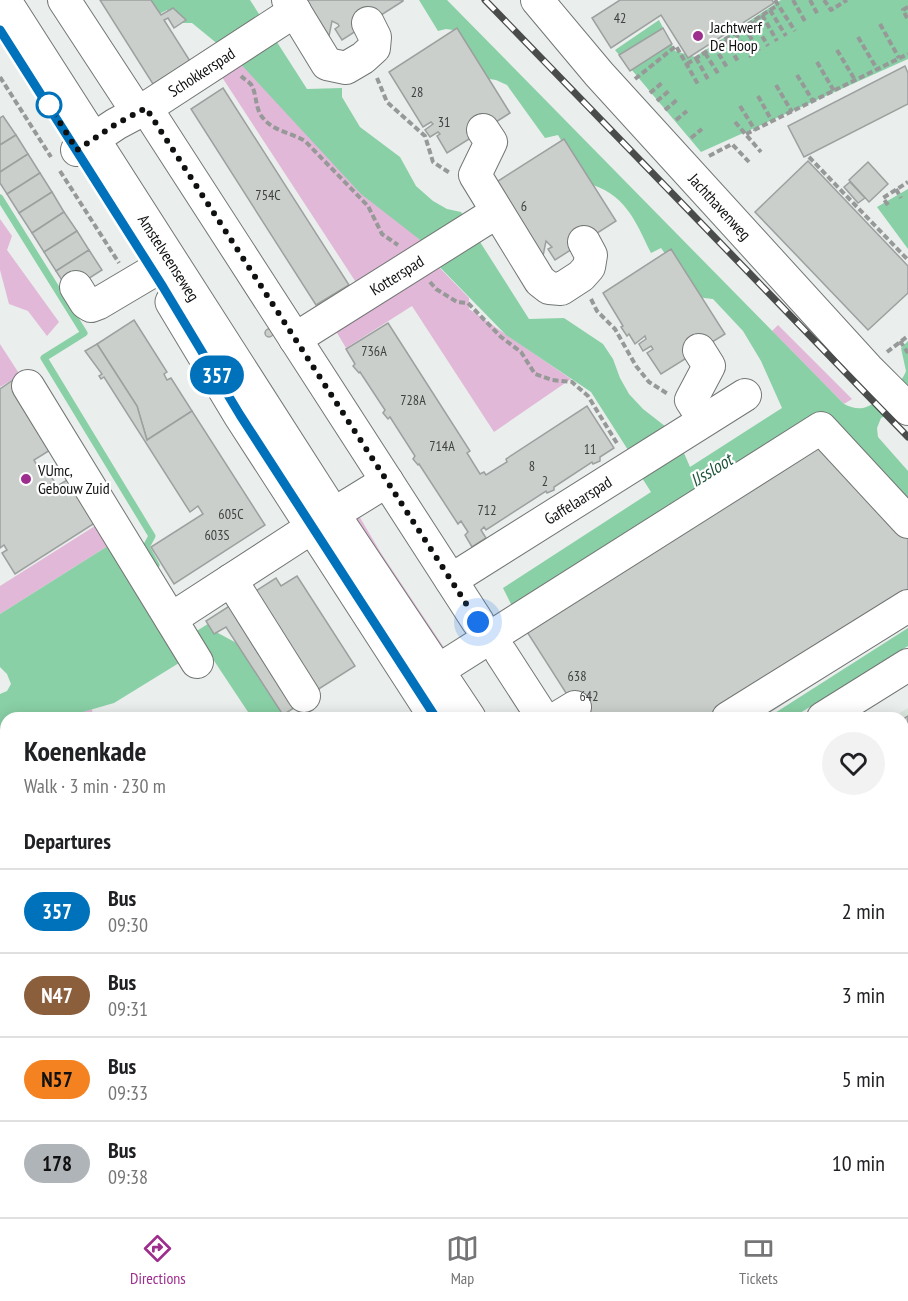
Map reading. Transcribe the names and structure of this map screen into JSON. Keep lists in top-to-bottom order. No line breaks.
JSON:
{"streets":{"main road":["Amstelveenseweg"],"street":["Schokkerspad","Jachthavenweg","Kotterspad","Gaffelaarspad"]},"crossings":[["Schokkerspad","Amstelveenseweg"]],"water":["IJssloot"],"places":["Jachtwerf De Hoop","VUmc, Gebouw Zuid"],"lines":["bus line 357"],"house_numbers":["42","28","31","754C","6","736A","728A","714A","11","8","2","712","605C","603S","638","642"],"page":{"on_map":"357","heading":[["Koenenkade","Walk · 3 min · 230 m"],"Departures"],"list":[{"mark":"357","name":"Bus","note":"09:30","value":"2 min"},{"mark":"N47","name":"Bus","note":"09:31","value":"3 min"},{"mark":"N57","name":"Bus","note":"09:33","value":"5 min"},{"mark":"178","name":"Bus","note":"09:38","value":"10 min"}],"tabs":["Directions","Map","Tickets"]}}
